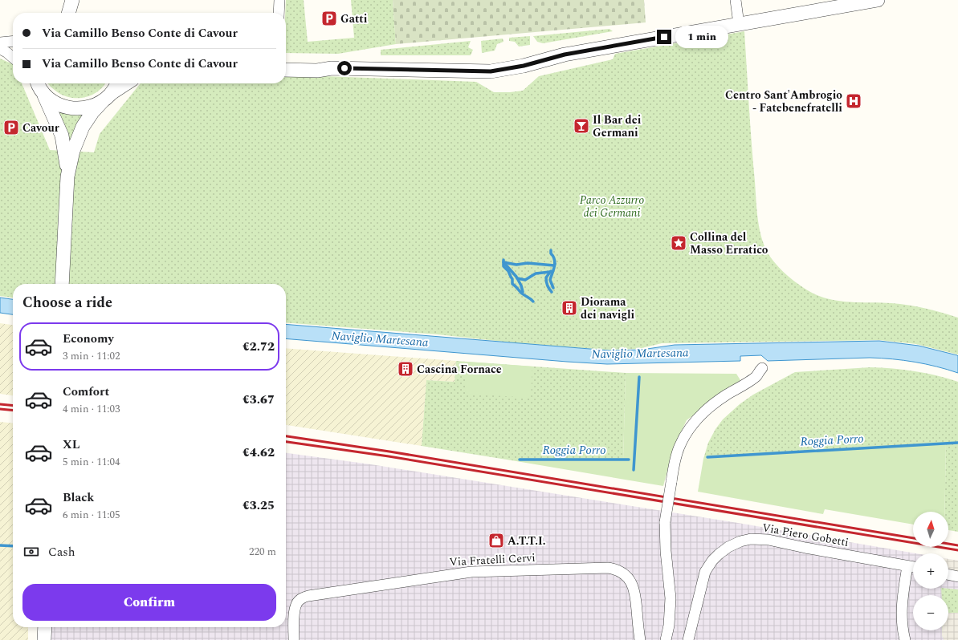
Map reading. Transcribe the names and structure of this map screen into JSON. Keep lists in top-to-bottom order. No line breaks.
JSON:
{"streets":{"street":["Via Piero Gobetti","Via Fratelli Cervi"]},"water":["Naviglio Martesana","Roggia Porro"],"parks":["Parco Azzurro dei Germani"],"places":{"parking":["Gatti","Cavour"],"hospital":["Centro Sant'Ambrogio - Fatebenefratelli"],"bar":["Il Bar dei Germani"],"place":["Collina del Masso Erratico"],"building":["Diorama dei navigli","Cascina Fornace"],"shop":["A.T.T.I."]},"north":"top","page":{"banner":["Via Camillo Benso Conte di Cavour","Via Camillo Benso Conte di Cavour"],"bubble":"1 min","heading":"Choose a ride","list":[{"name":"Economy","note":"3 min · 11:02","value":"€2.72"},{"name":"Comfort","note":"4 min · 11:03","value":"€3.67"},{"name":"XL","note":"5 min · 11:04","value":"€4.62"},{"name":"Black","note":"6 min · 11:05","value":"€3.25"}],"map_buttons":["+","−"],"pay":["Cash","220 m"],"buttons":"Confirm"}}
